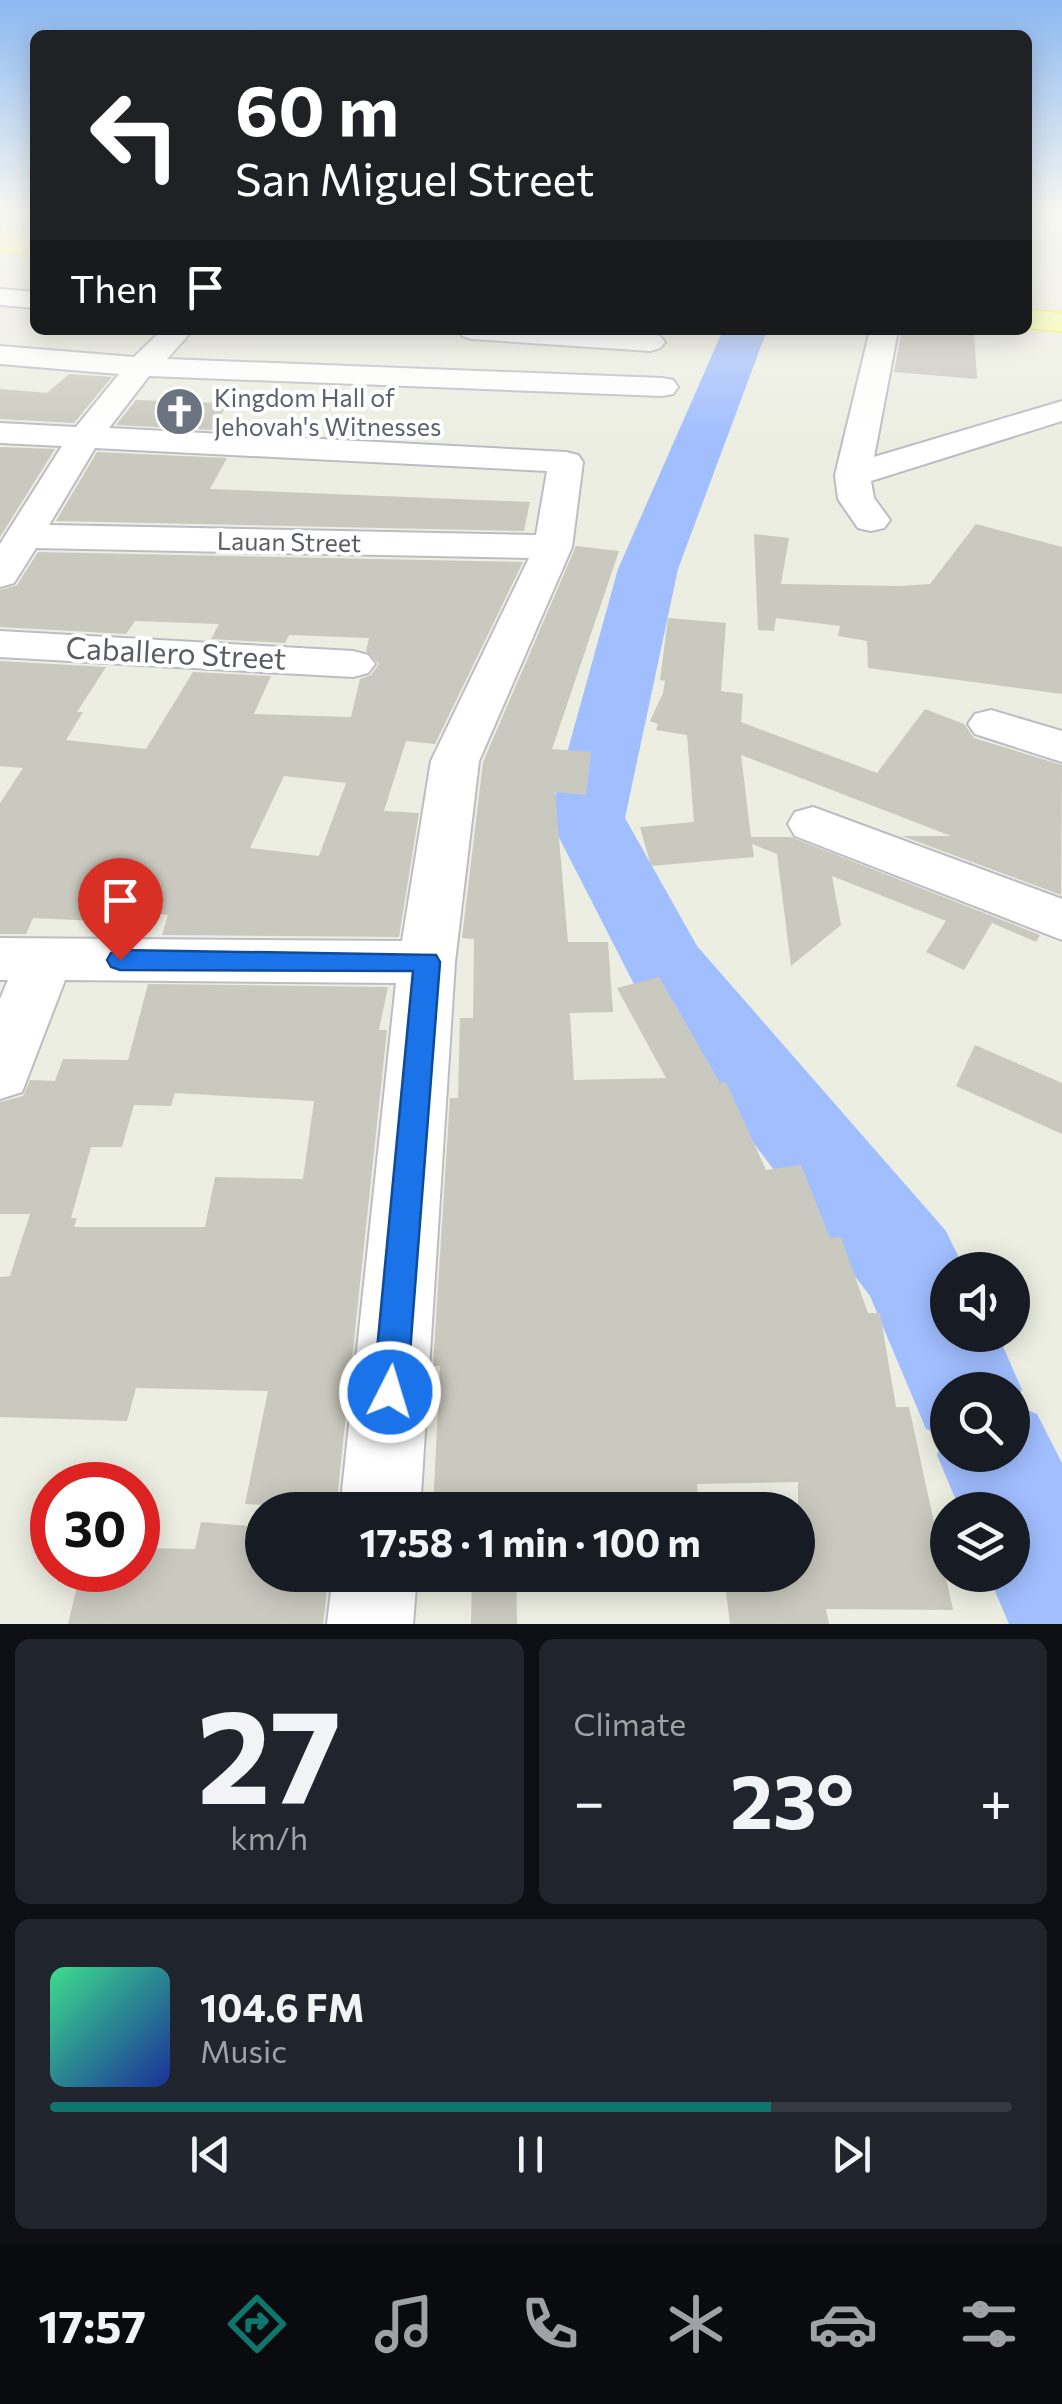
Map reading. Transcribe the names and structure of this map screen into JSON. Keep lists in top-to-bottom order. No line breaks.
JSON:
{"streets":{"street":["Lauan Street","Caballero Street"]},"places":{"church":["Kingdom Hall of Jehovah's Witnesses"]},"page":{"turn":["60 m","San Miguel Street"],"then":"Then","limit":"30","trip":"17:58 · 1 min · 100 m","tile":[["27","km/h"],"Climate"],"heat":["−","23°","+"],"song":["104.6 FM","Music"],"tabs":"17:57"}}
